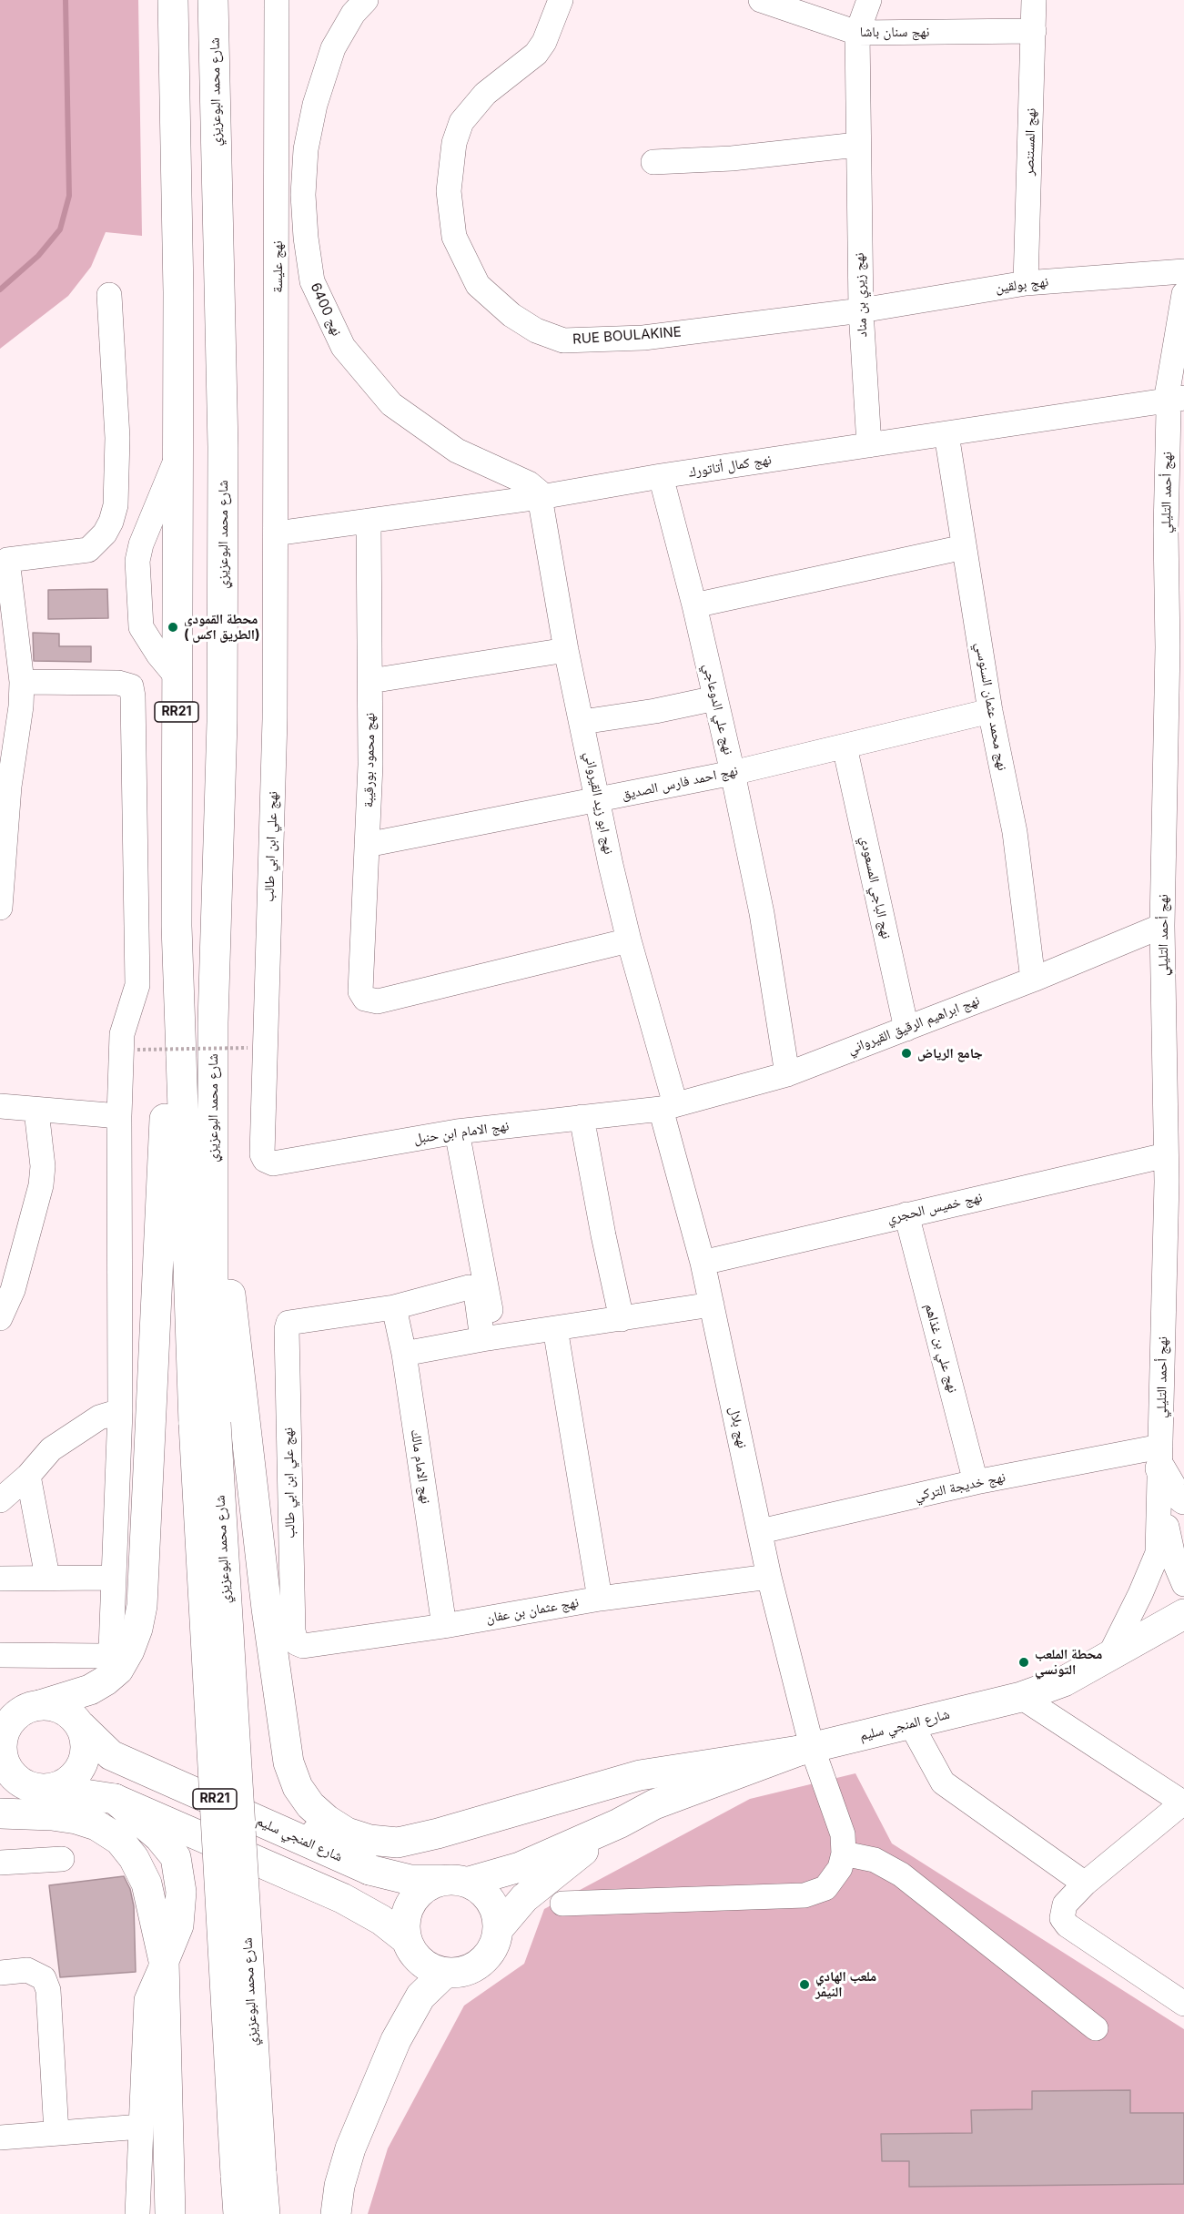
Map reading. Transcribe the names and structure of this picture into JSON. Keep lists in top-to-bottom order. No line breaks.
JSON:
{"streets":{"main road":["شارع محمد البوعزيزي","RR21","شارع المنجي سليم"],"street":["نهج سنان باشا","نهج المستنصر","نهج عليسة","نهج بولقين","نهج زيري بن مناد","نهج 6400","RUE BOULAKINE","نهج كمال أتاتورك","نهج أحمد التليلي","نهج محمد عثمان السنوسي","نهج علي الدوعاجي","نهج محمود بورقيبة","نهج احمد فارس الصديق","نهج ابو زيد القيرواني","نهج علي ابن ابي طالب","نهج الباجي المسعودي","نهج ابراهيم الرقيق القيرواني","نهج الامام ابن حنبل","نهج خميس الحجري","نهج علي بن غذاهم","نهج بلال","نهج الامام مالك","نهج خديجة التركي","نهج عثمان بن عفان"]},"crossings":[["نهج سنان باشا","نهج المستنصر"],["نهج سنان باشا","نهج زيري بن مناد"],["نهج المستنصر","نهج بولقين"],["نهج عليسة","نهج كمال أتاتورك"],["نهج عليسة","نهج علي ابن ابي طالب"],["نهج بولقين","نهج زيري بن مناد"],["نهج بولقين","RUE BOULAKINE"],["نهج زيري بن مناد","RUE BOULAKINE"],["نهج زيري بن مناد","نهج كمال أتاتورك"],["نهج 6400","نهج كمال أتاتورك"],["نهج 6400","نهج ابو زيد القيرواني"],["نهج كمال أتاتورك","نهج أحمد التليلي"],["نهج كمال أتاتورك","نهج محمد عثمان السنوسي"],["نهج كمال أتاتورك","نهج علي الدوعاجي"],["نهج كمال أتاتورك","نهج محمود بورقيبة"],["نهج كمال أتاتورك","نهج ابو زيد القيرواني"],["نهج كمال أتاتورك","نهج علي ابن ابي طالب"],["نهج أحمد التليلي","نهج ابراهيم الرقيق القيرواني"],["نهج أحمد التليلي","نهج خميس الحجري"],["نهج أحمد التليلي","نهج خديجة التركي"],["نهج أحمد التليلي","شارع المنجي سليم"],["نهج محمد عثمان السنوسي","نهج احمد فارس الصديق"],["نهج محمد عثمان السنوسي","نهج ابراهيم الرقيق القيرواني"],["نهج علي الدوعاجي","نهج احمد فارس الصديق"],["نهج علي الدوعاجي","نهج ابراهيم الرقيق القيرواني"],["نهج محمود بورقيبة","نهج احمد فارس الصديق"],["نهج محمود بورقيبة","نهج ابو زيد القيرواني"],["نهج احمد فارس الصديق","نهج ابو زيد القيرواني"],["نهج احمد فارس الصديق","نهج الباجي المسعودي"],["نهج ابو زيد القيرواني","نهج ابراهيم الرقيق القيرواني"],["نهج ابو زيد القيرواني","نهج الامام ابن حنبل"],["نهج ابو زيد القيرواني","نهج بلال"],["نهج علي ابن ابي طالب","نهج الامام ابن حنبل"],["نهج علي ابن ابي طالب","نهج الامام مالك"],["نهج علي ابن ابي طالب","نهج عثمان بن عفان"],["نهج الباجي المسعودي","نهج ابراهيم الرقيق القيرواني"],["نهج ابراهيم الرقيق القيرواني","نهج الامام ابن حنبل"],["نهج ابراهيم الرقيق القيرواني","نهج بلال"],["نهج الامام ابن حنبل","نهج بلال"],["نهج خميس الحجري","نهج علي بن غذاهم"],["نهج خميس الحجري","نهج بلال"],["نهج علي بن غذاهم","نهج خديجة التركي"],["نهج بلال","نهج خديجة التركي"],["نهج بلال","نهج عثمان بن عفان"],["نهج بلال","شارع المنجي سليم"],["نهج الامام مالك","نهج عثمان بن عفان"]],"places":["محطة القمودي ( الطريق اكس)","جامع الرياض","محطة الملعب التونسي","ملعب الهادي النيفر"]}
